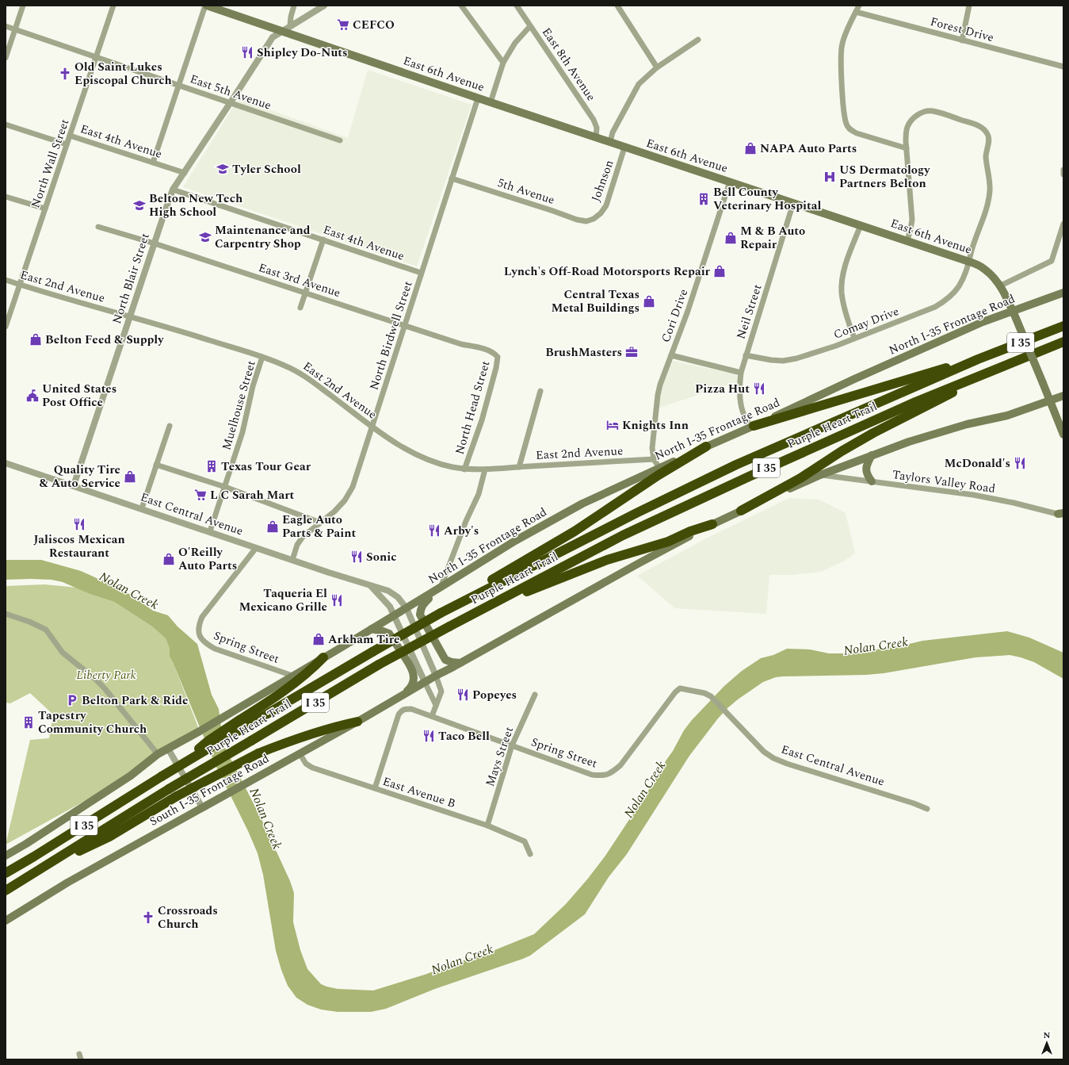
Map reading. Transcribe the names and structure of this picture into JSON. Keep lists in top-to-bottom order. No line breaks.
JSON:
{"streets":{"highway":["I 35","Purple Heart Trail"],"main road":["East 6th Avenue","North I-35 Frontage Road","South I-35 Frontage Road"],"street":["Forest Drive","East 8th Avenue","East 5th Avenue","East 4th Avenue","North Wall Street","Johnson","5th Avenue","North Blair Street","East 3rd Avenue","East 2nd Avenue","Neil Street","Cori Drive","Comay Drive","North Birdwell Street","Muelhouse Street","North Head Street","Taylors Valley Road","East Central Avenue","Spring Street","Mays Street","East Avenue B"]},"crossings":[["East 8th Avenue","East 6th Avenue"],["East 6th Avenue","Johnson"],["East 6th Avenue","North Blair Street"],["East 6th Avenue","Neil Street"],["East 6th Avenue","Cori Drive"],["East 6th Avenue","Comay Drive"],["East 6th Avenue","North I-35 Frontage Road"],["East 6th Avenue","North Birdwell Street"],["East 5th Avenue","North Wall Street"],["East 5th Avenue","North Blair Street"],["East 4th Avenue","North Wall Street"],["East 4th Avenue","North Blair Street"],["East 4th Avenue","North Birdwell Street"],["North Wall Street","East 2nd Avenue"],["Johnson","5th Avenue"],["5th Avenue","North Birdwell Street"],["North Blair Street","East 3rd Avenue"],["North Blair Street","East 2nd Avenue"],["North Blair Street","East Central Avenue"],["East 3rd Avenue","North Birdwell Street"],["East 3rd Avenue","North Head Street"],["East 2nd Avenue","Cori Drive"],["East 2nd Avenue","North Birdwell Street"],["East 2nd Avenue","Muelhouse Street"],["East 2nd Avenue","North Head Street"],["Neil Street","Comay Drive"],["Neil Street","North I-35 Frontage Road"],["North I-35 Frontage Road","East Central Avenue"],["North Birdwell Street","East Central Avenue"],["I 35","Purple Heart Trail"],["Muelhouse Street","East Central Avenue"],["East Central Avenue","Spring Street"],["East Central Avenue","South I-35 Frontage Road"],["Spring Street","Mays Street"],["Spring Street","East Avenue B"],["Mays Street","East Avenue B"],["South I-35 Frontage Road","East Avenue B"]],"water":["Nolan Creek"],"parks":["Liberty Park"],"places":{"supermarket":["CEFCO","L C Sarah Mart"],"restaurant":["Shipley Do-Nuts","Pizza Hut","McDonald's","Jaliscos Mexican Restaurant","Arby's","Sonic","Taqueria El Mexicano Grille","Popeyes","Taco Bell"],"church":["Old Saint Lukes Episcopal Church","Crossroads Church"],"shop":["NAPA Auto Parts","M & B Auto Repair","Lynch's Off-Road Motorsports Repair","Central Texas Metal Buildings","Belton Feed & Supply","Quality Tire & Auto Service","Eagle Auto Parts & Paint","O'Reilly Auto Parts","Arkham Tire"],"school or university":["Tyler School","Belton New Tech High School","Maintenance and Carpentry Shop"],"hospital":["US Dermatology Partners Belton"],"building":["Bell County Veterinary Hospital","Texas Tour Gear","Tapestry Community Church"],"office":["BrushMasters"],"public building":["United States Post Office"],"hotel":["Knights Inn"],"parking":["Belton Park & Ride"]},"north":"top"}
